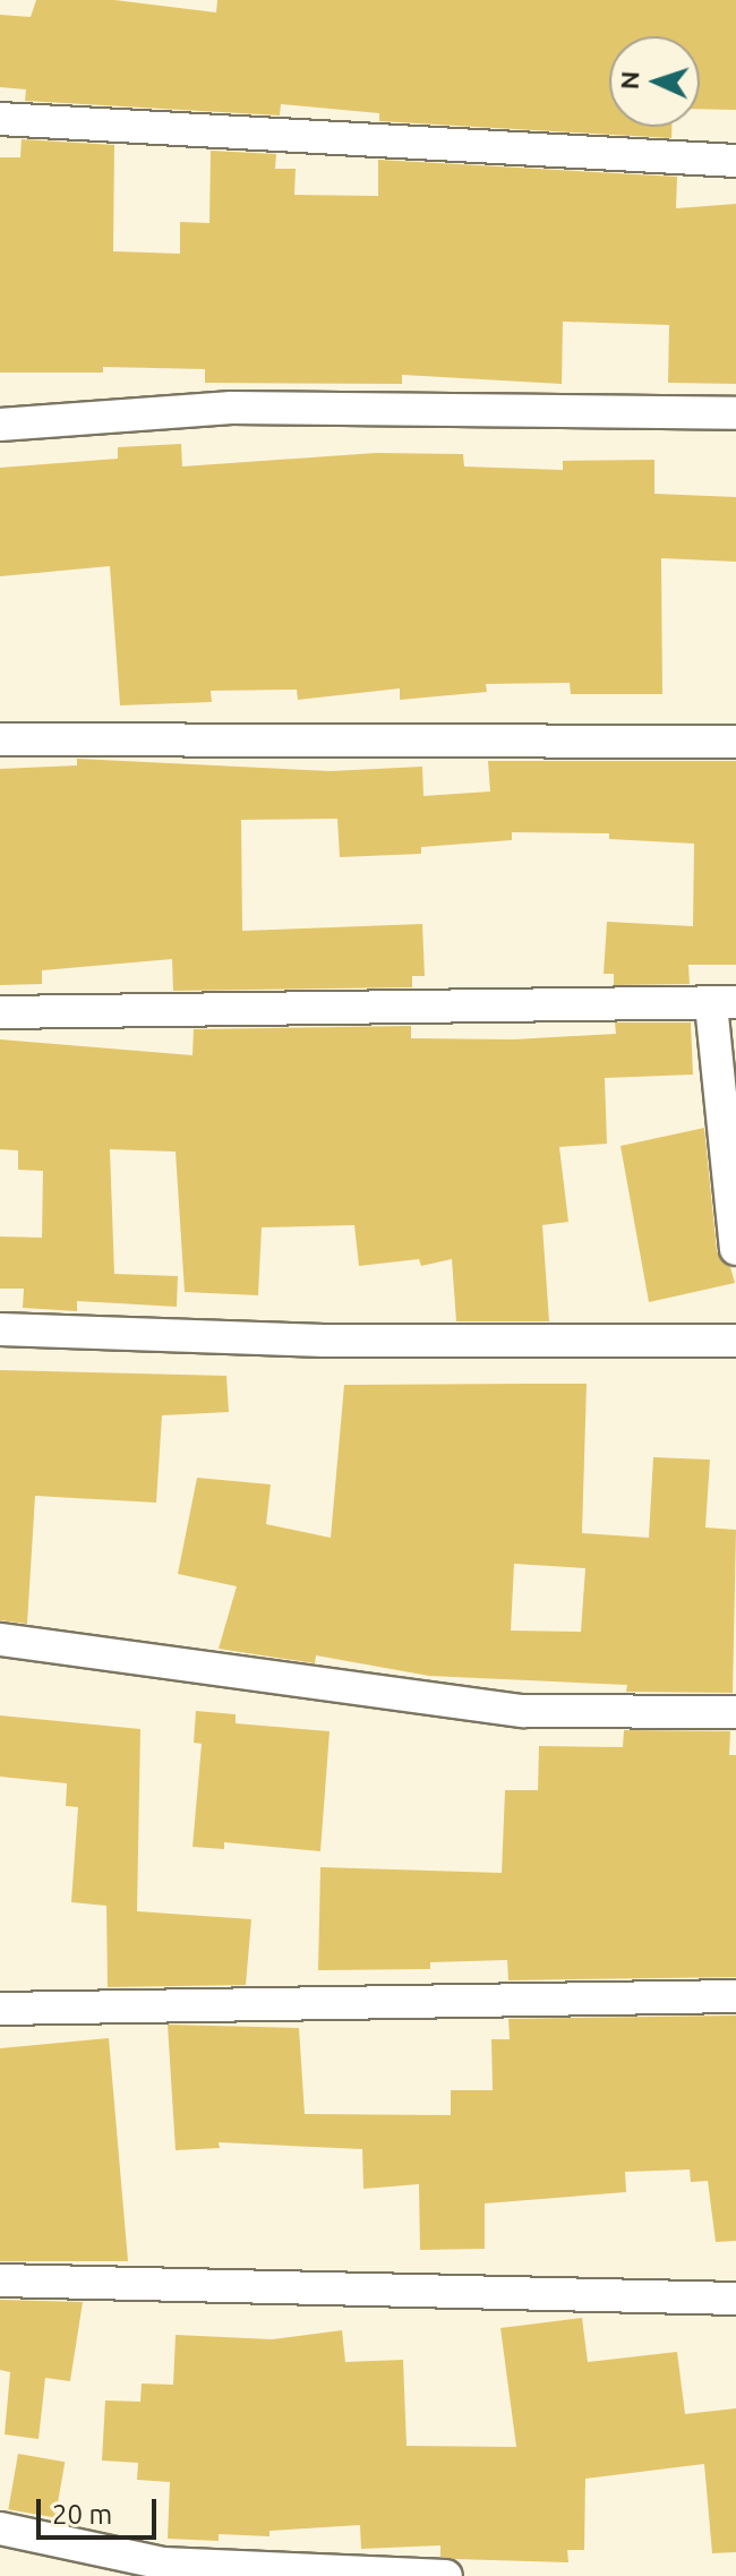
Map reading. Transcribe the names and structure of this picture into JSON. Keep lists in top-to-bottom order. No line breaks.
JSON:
{"scale_bar":"20 m","north":"left"}
